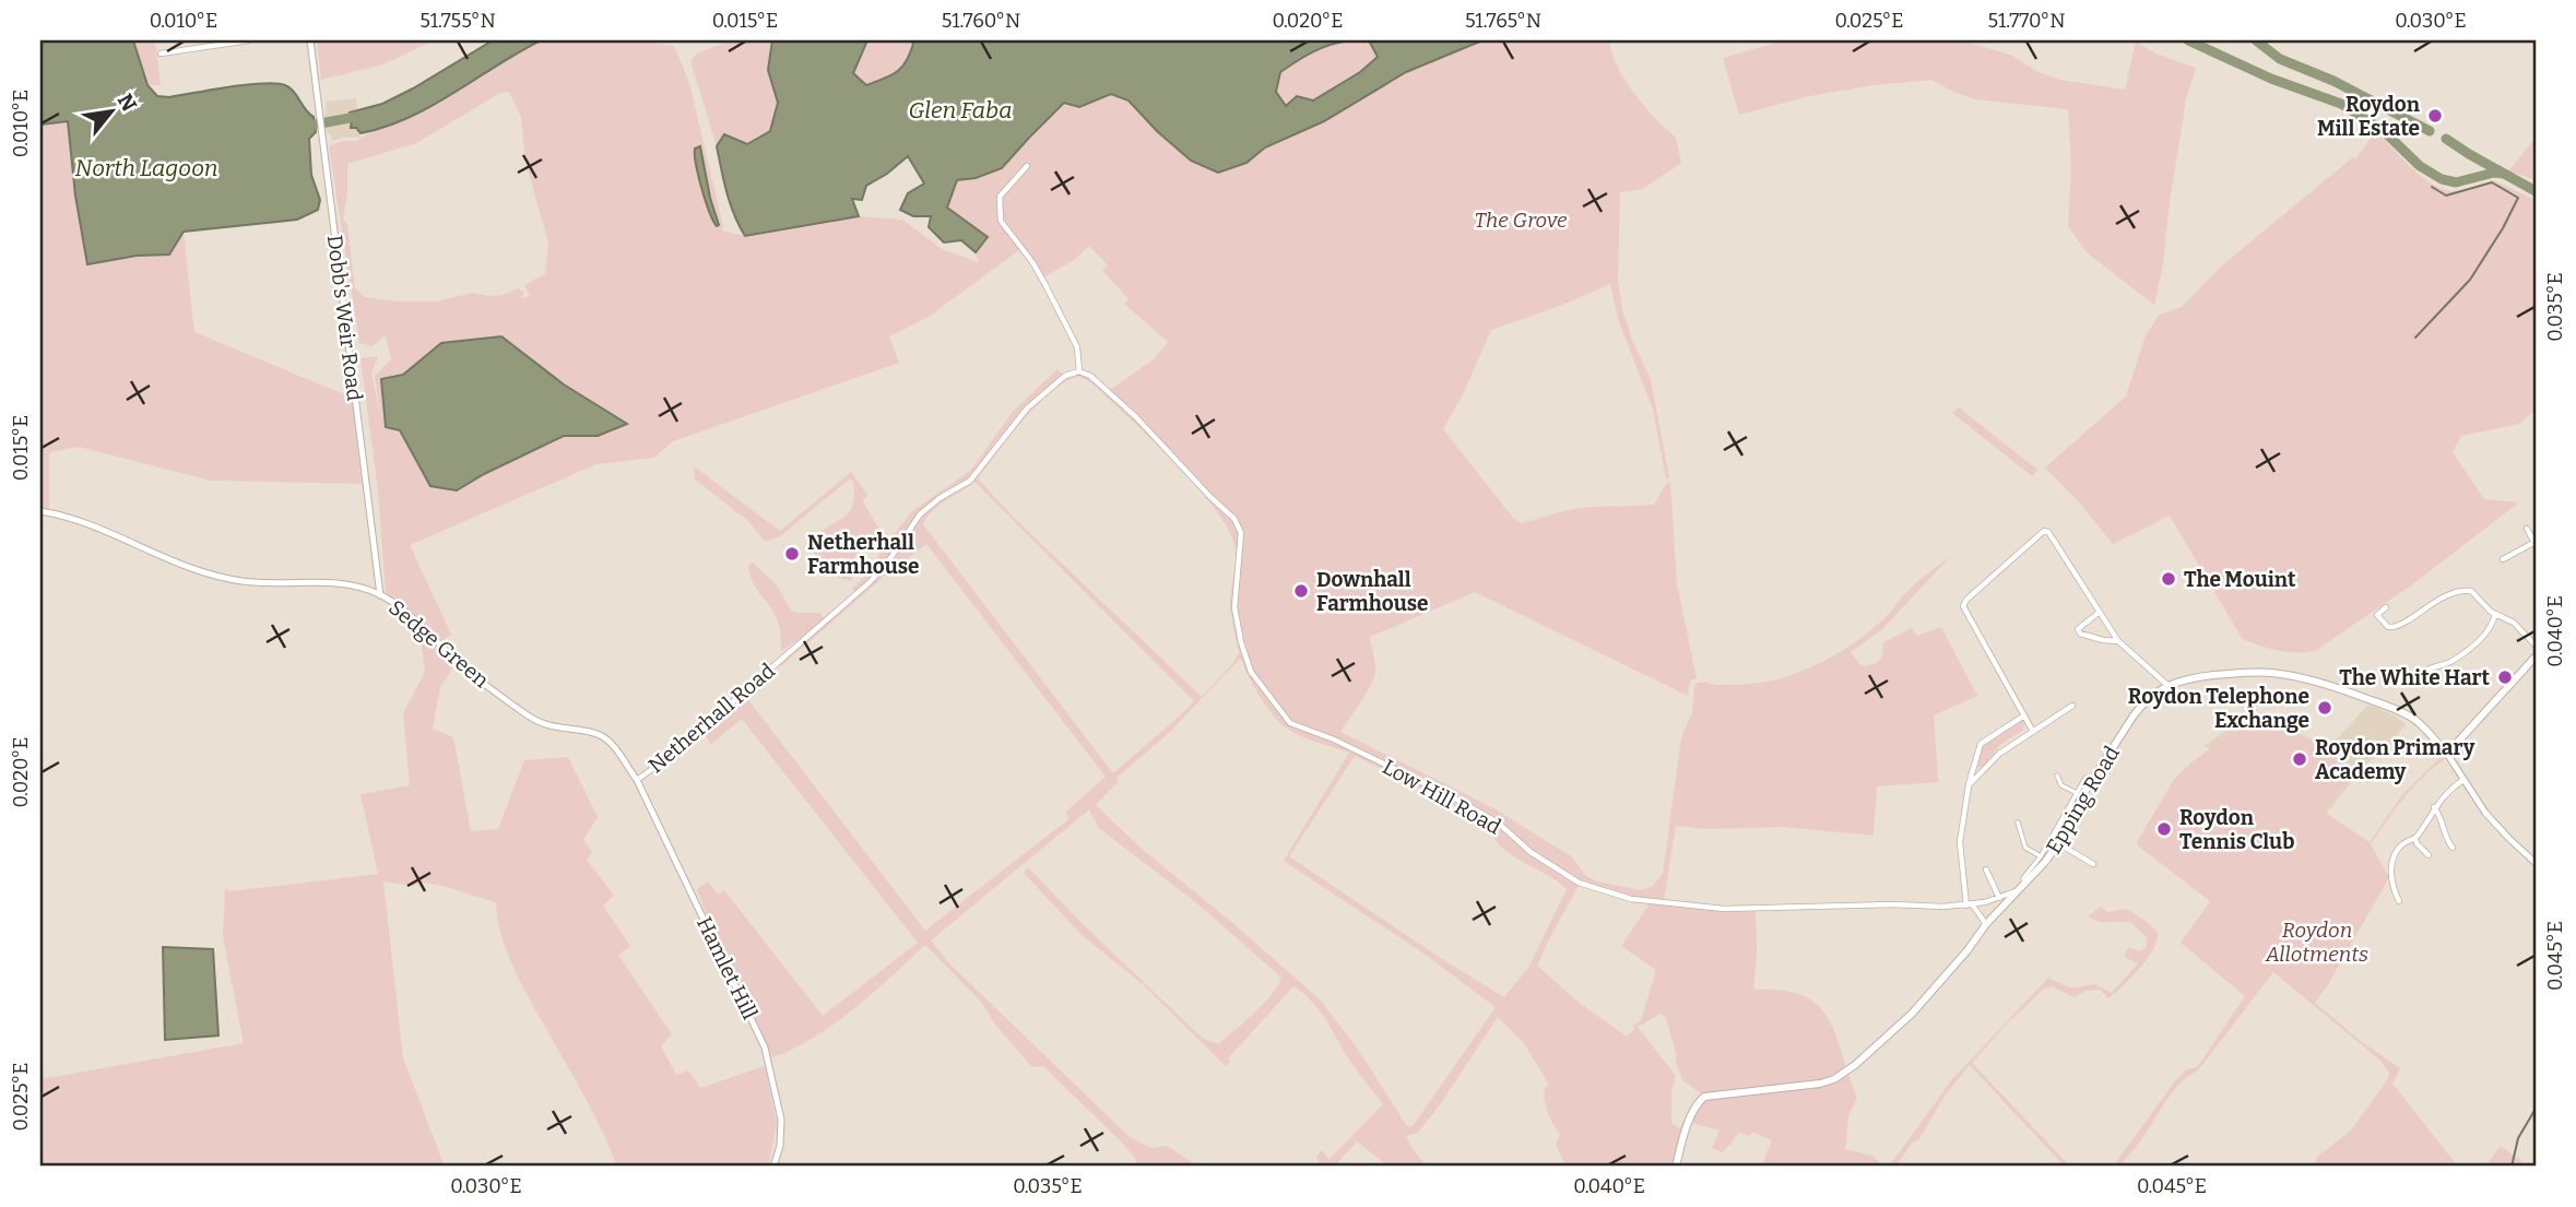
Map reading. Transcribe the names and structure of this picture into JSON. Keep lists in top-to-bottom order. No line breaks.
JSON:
{"streets":{"main road":["Epping Road"],"street":["Dobb's Weir Road","Sedge Green","Netherhall Road","Low Hill Road","Hamlet Hill"]},"crossings":[["Dobb's Weir Road","Sedge Green"],["Sedge Green","Netherhall Road"],["Sedge Green","Hamlet Hill"],["Netherhall Road","Low Hill Road"],["Netherhall Road","Hamlet Hill"],["Low Hill Road","Epping Road"]],"water":["Glen Faba","North Lagoon"],"parks":["The Grove","Roydon Allotments"],"places":["Roydon Mill Estate","Netherhall Farmhouse","The Mouint","Downhall Farmhouse","The White Hart","Roydon Telephone Exchange","Roydon Primary Academy","Roydon Tennis Club"],"north":"top right","coordinates":["0.010°E","51.755°N","0.015°E","51.760°N","0.020°E","51.765°N","0.025°E","51.770°N","0.030°E","0.035°E","0.040°E","0.045°E"]}
